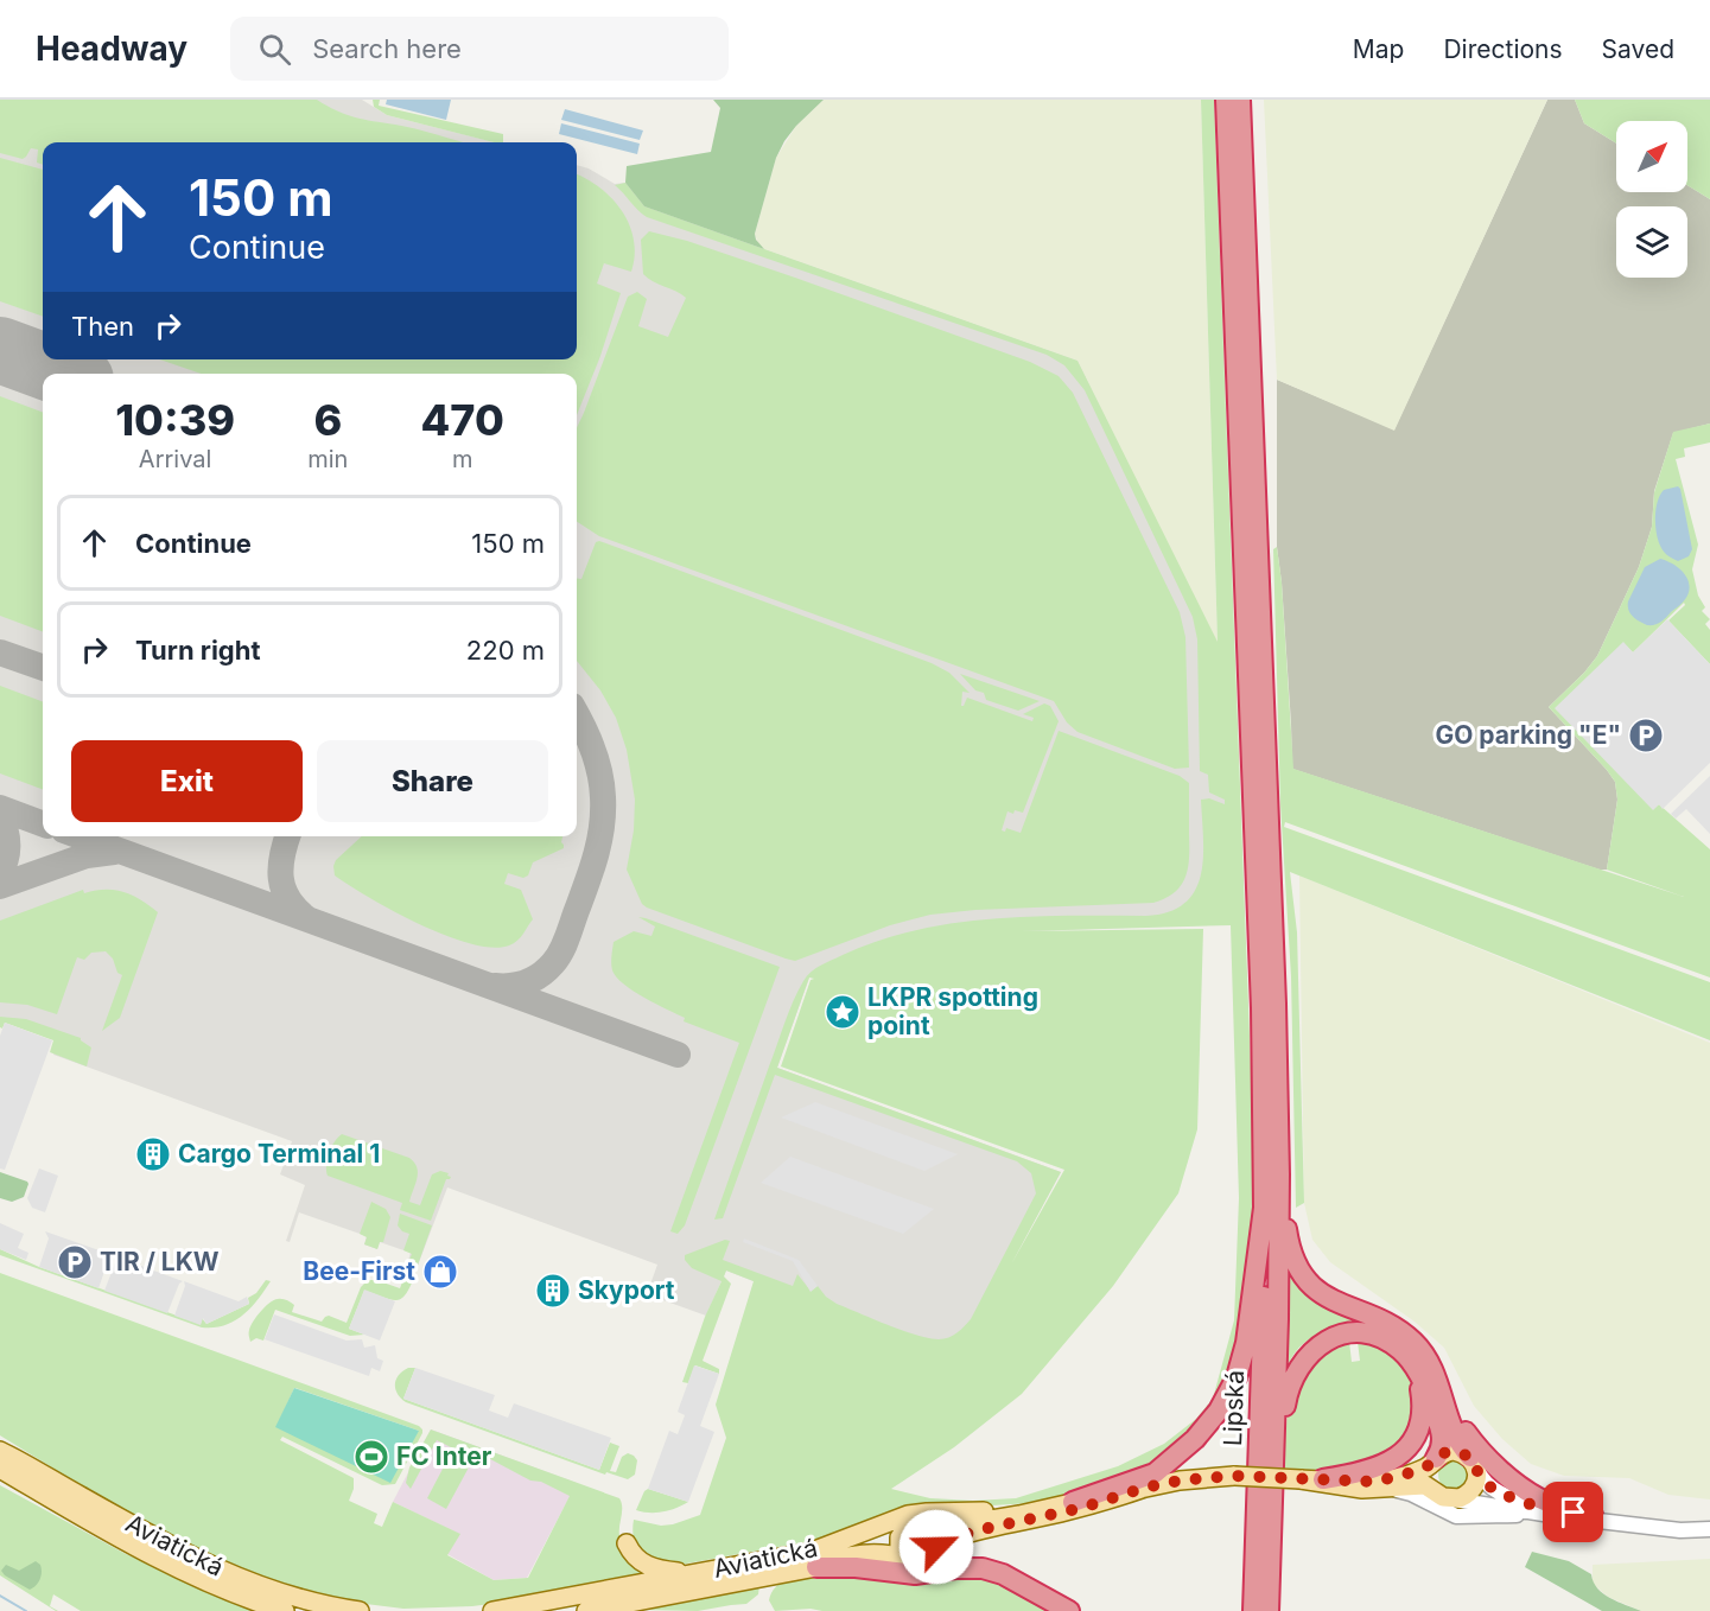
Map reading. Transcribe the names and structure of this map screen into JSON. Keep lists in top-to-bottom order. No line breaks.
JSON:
{"streets":{"highway":["Lipská"],"main road":["Aviatická"]},"places":{"parking":["GO parking \"E\"","TIR / LKW"],"place":["LKPR spotting point"],"building":["Cargo Terminal 1","Skyport"],"shop":["Bee-First"],"sports":["FC Inter"]},"north":"top right","page":{"header":"Headway","search":"Search here","nav":["Map","Directions","Saved"],"turn":["150 m","Continue"],"then":"Then","eta":["10:39","Arrival","6","min","470","m"],"list":[{"name":"Continue","value":"150 m"},{"name":"Turn right","value":"220 m"}],"buttons":["Exit","Share"]}}
